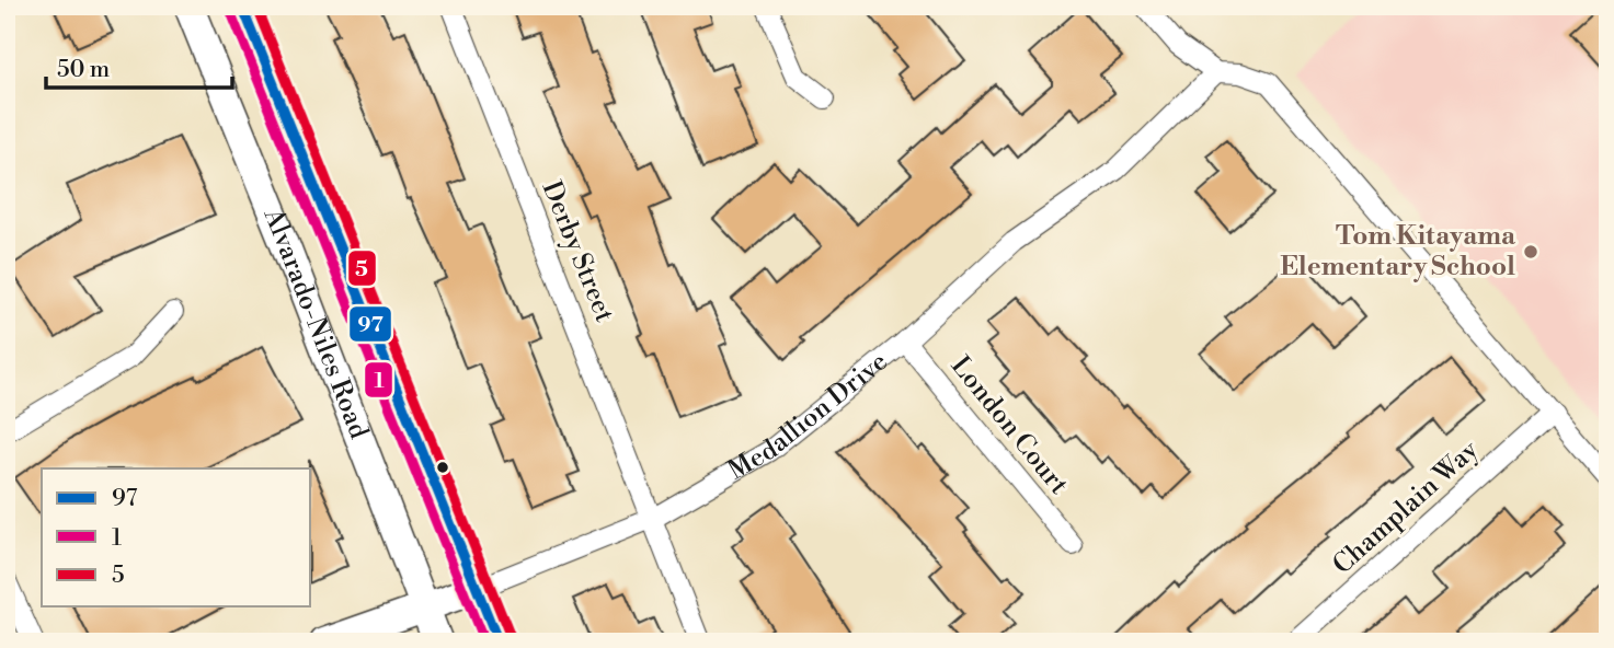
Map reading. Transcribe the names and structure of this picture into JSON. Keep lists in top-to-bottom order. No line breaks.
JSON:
{"streets":{"main road":["Alvarado-Niles Road","Medallion Drive"],"street":["Derby Street","London Court","Champlain Way"]},"crossings":[["Derby Street","Medallion Drive"],["Alvarado-Niles Road","Medallion Drive"],["Medallion Drive","London Court"]],"places":["Tom Kitayama Elementary School"],"lines":["transit line 97","transit line 5","transit line 1"],"legend":["97","1","5"],"scale_bar":"50 m"}
